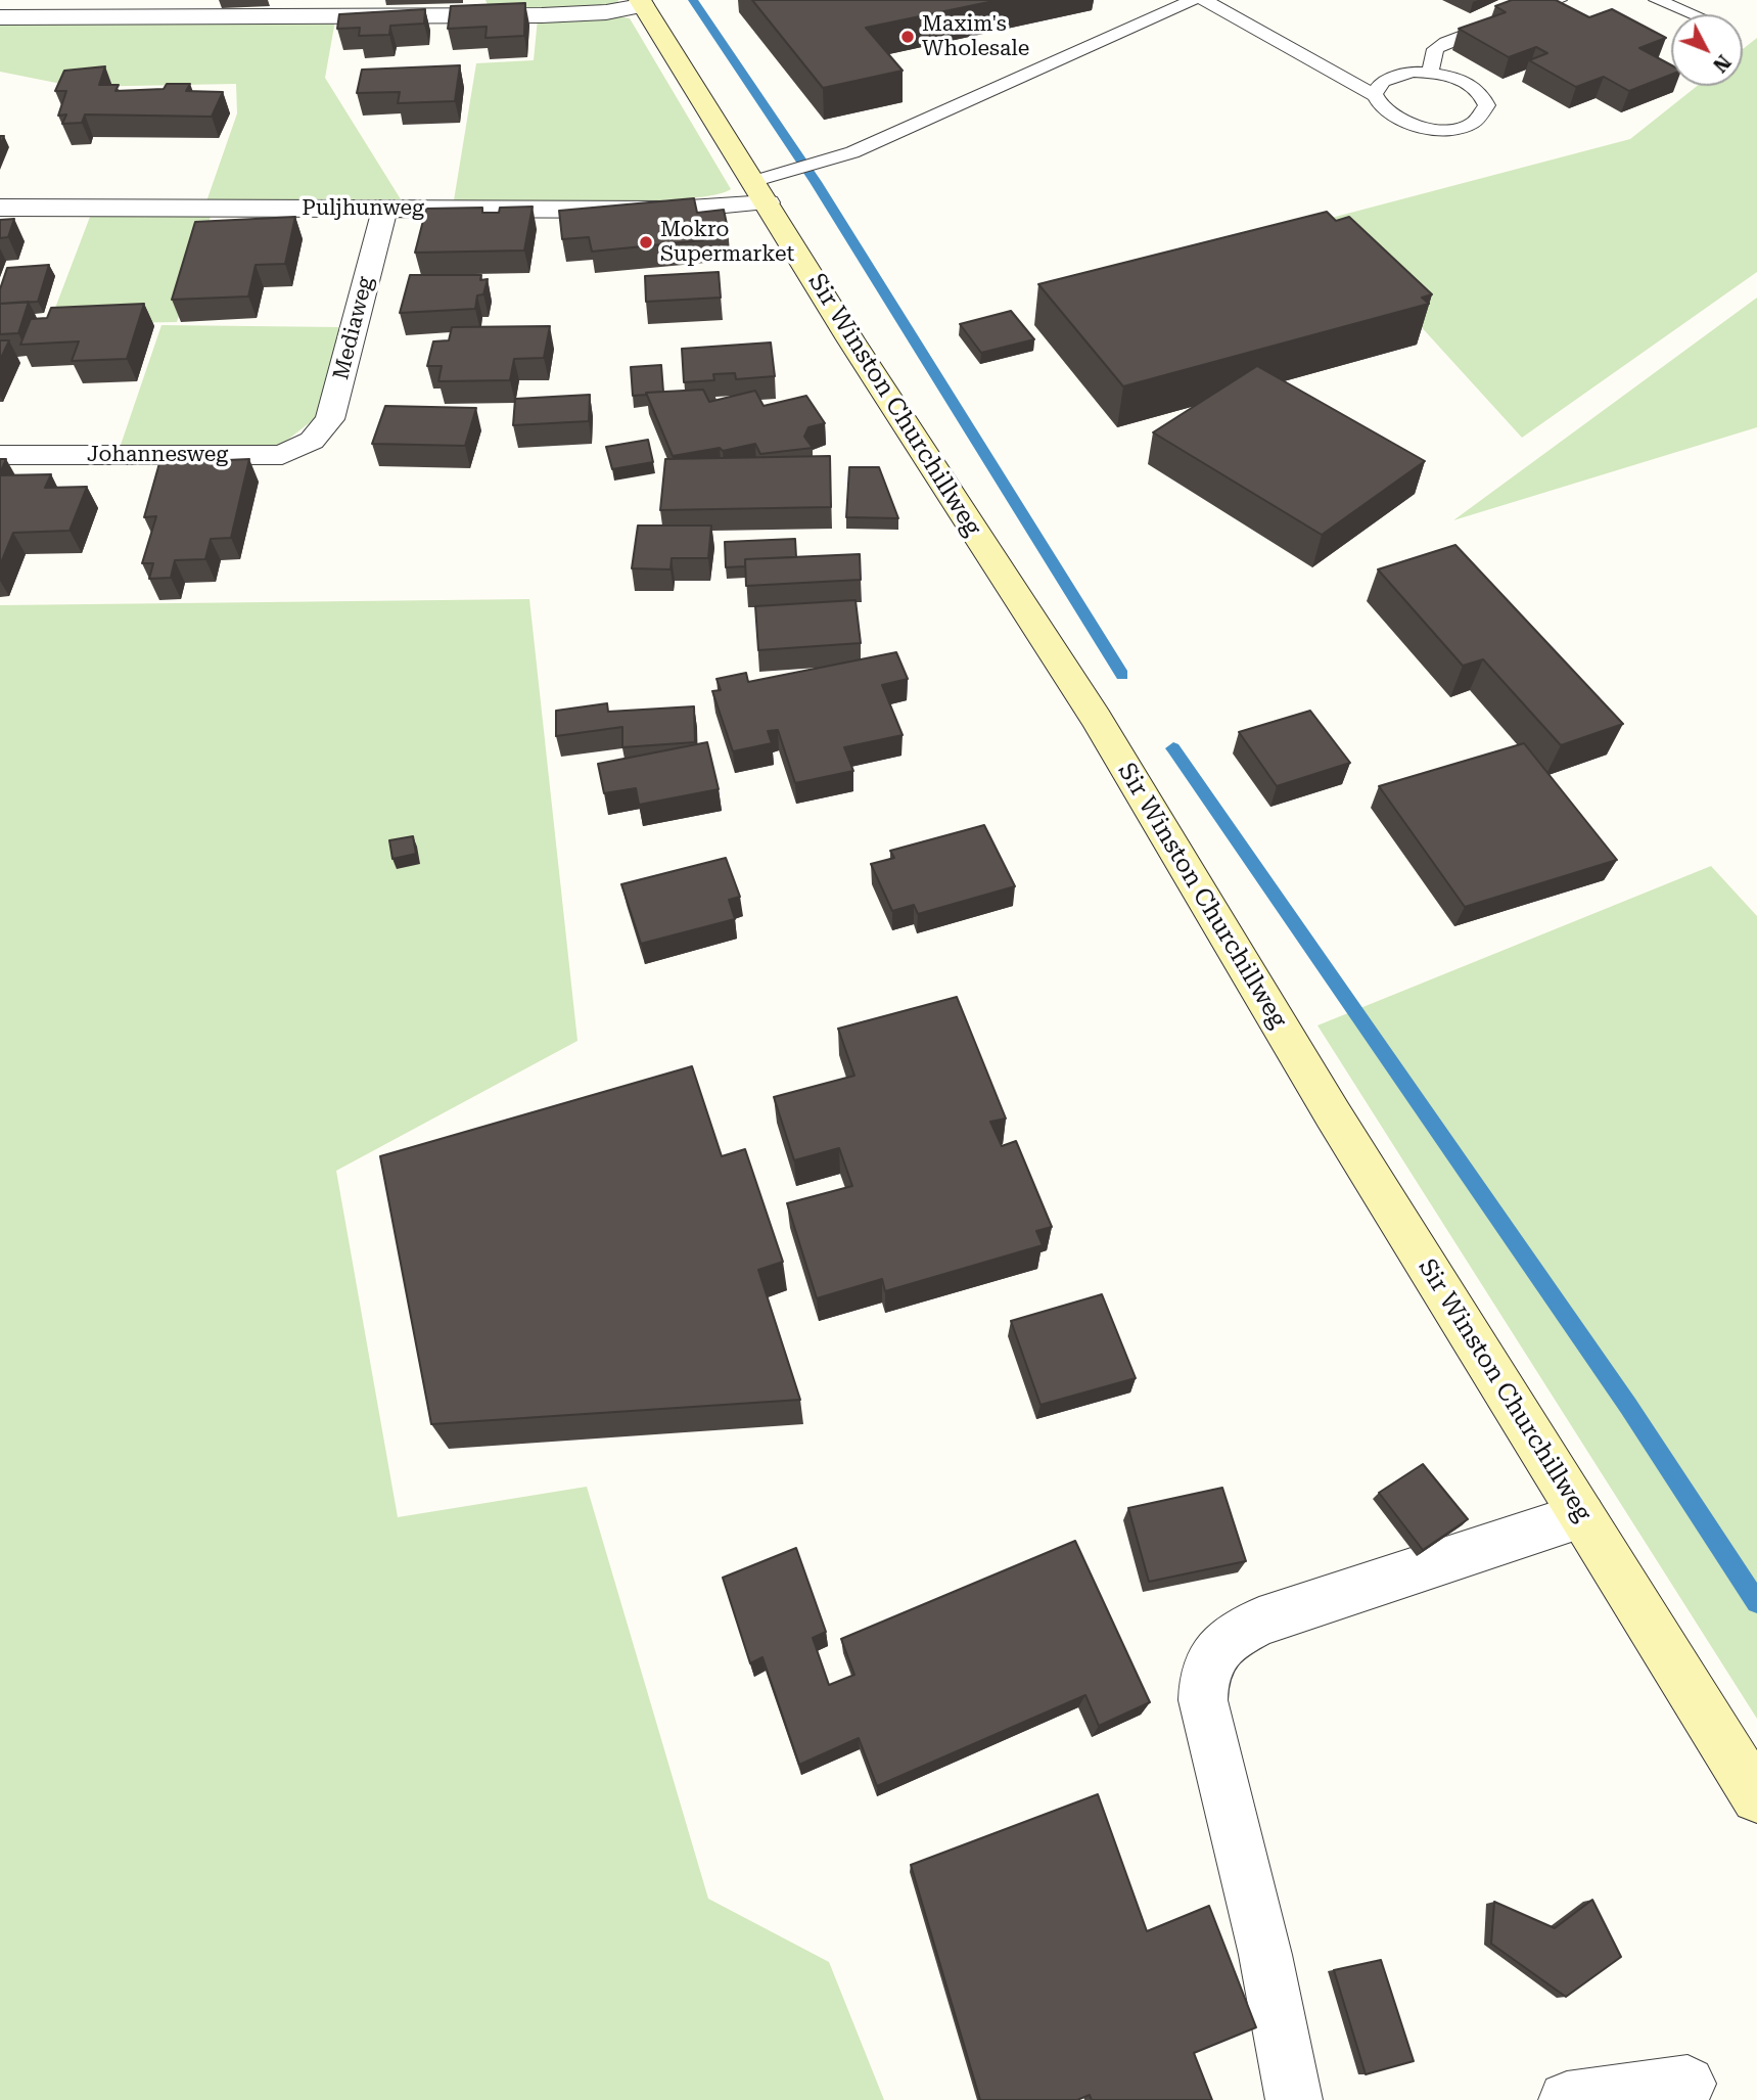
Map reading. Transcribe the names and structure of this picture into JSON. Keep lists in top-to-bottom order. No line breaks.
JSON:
{"streets":{"street":["Puljhunweg","Mediaweg","Sir Winston Churchillweg","Johannesweg"]},"crossings":[["Puljhunweg","Mediaweg"],["Puljhunweg","Sir Winston Churchillweg"],["Mediaweg","Johannesweg"]],"places":["Maxim's Wholesale","Mokro Supermarket"],"north":"bottom right"}
